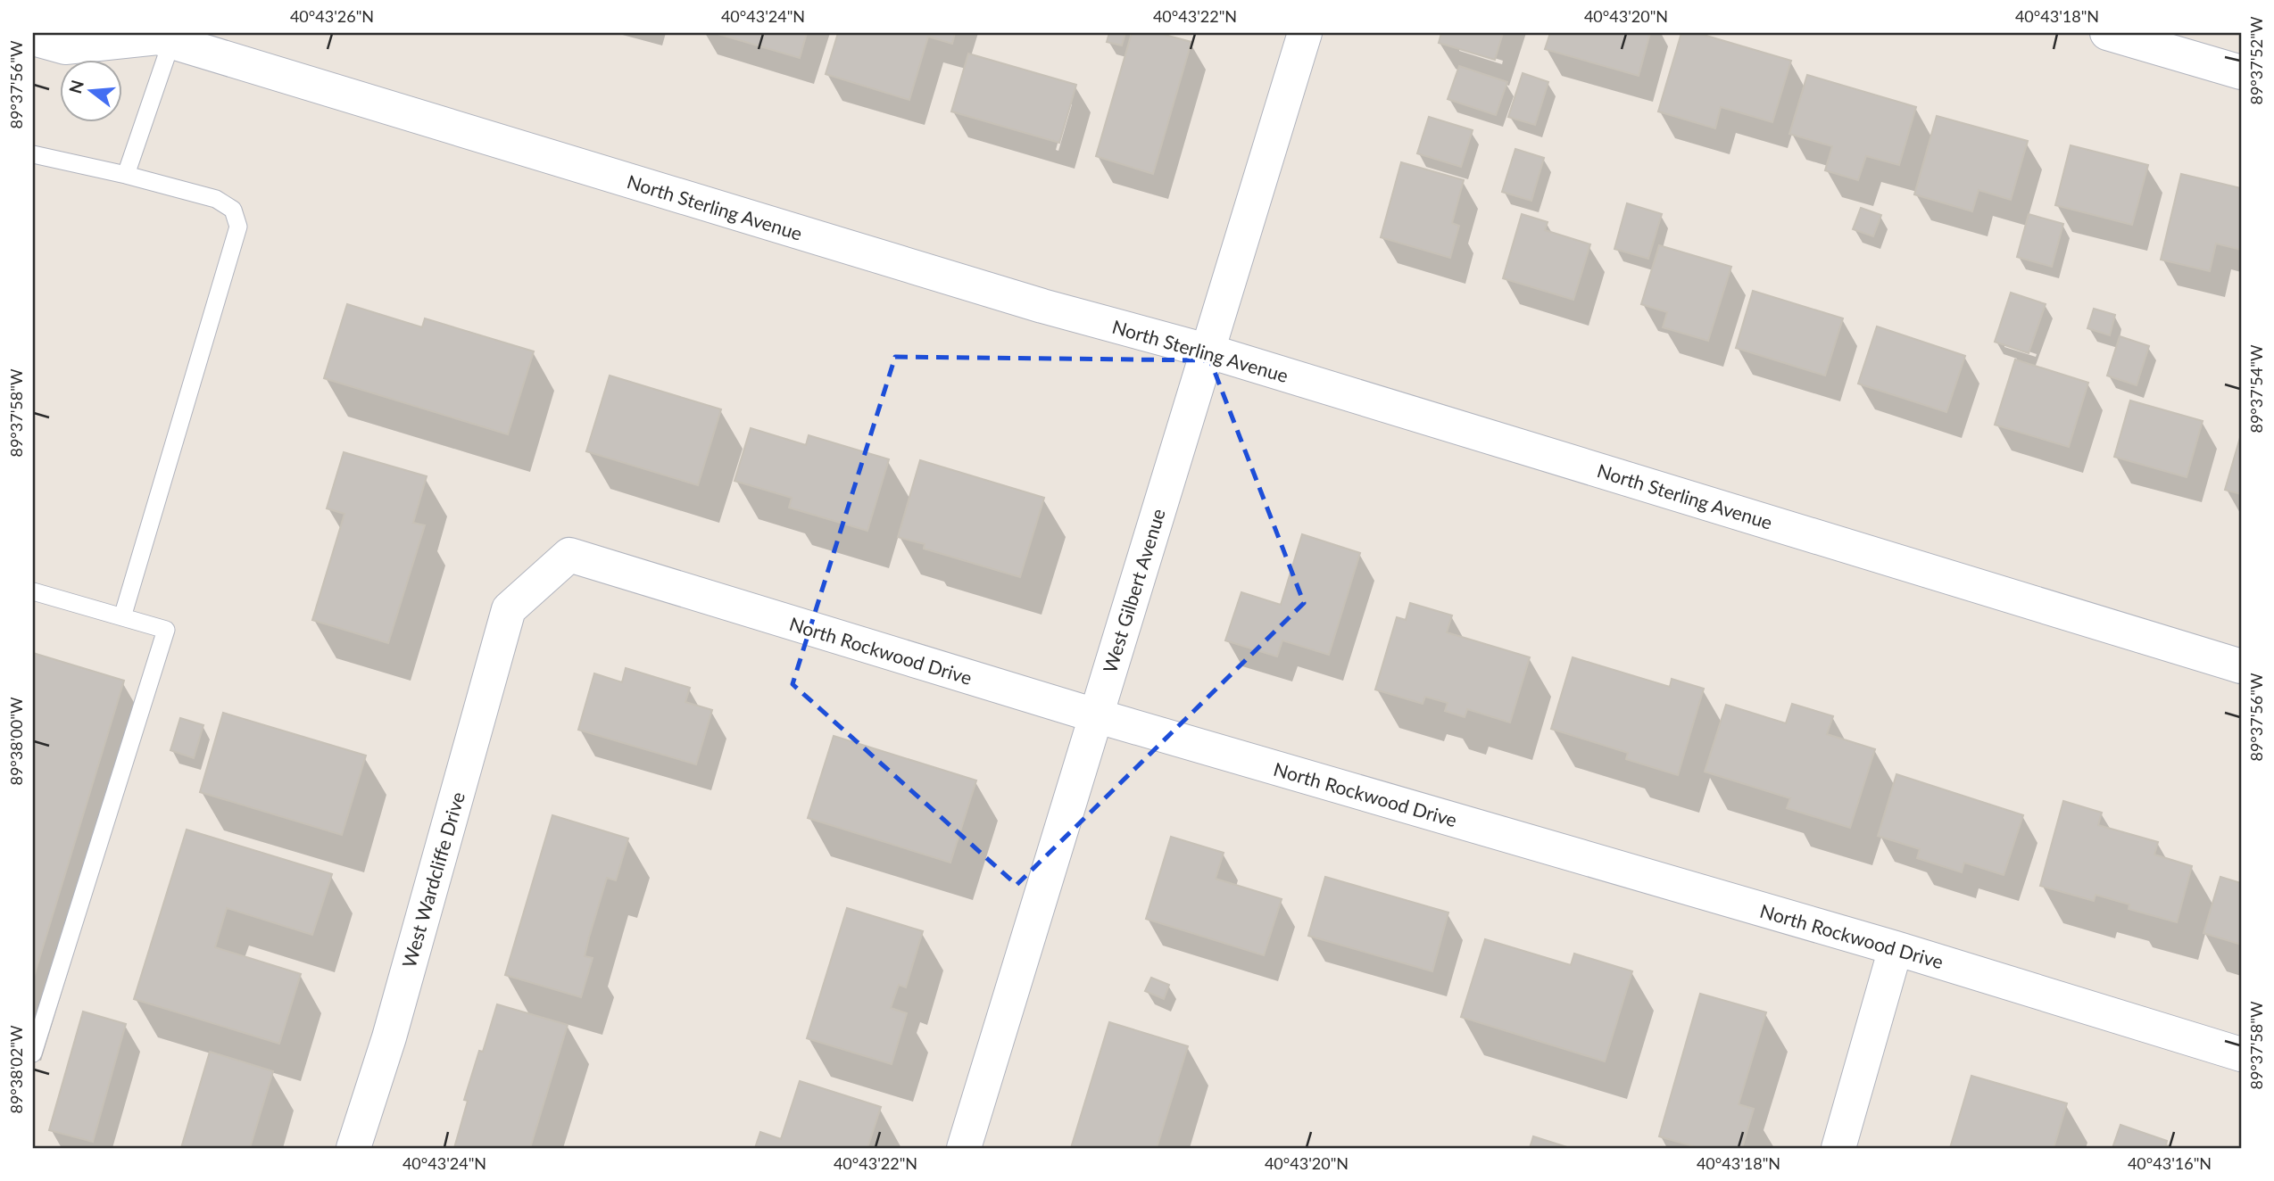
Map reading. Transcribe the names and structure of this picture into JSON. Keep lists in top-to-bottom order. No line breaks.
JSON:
{"streets":{"street":["North Sterling Avenue","West Gilbert Avenue","North Rockwood Drive","West Wardcliffe Drive"]},"crossings":[["North Sterling Avenue","West Gilbert Avenue"],["West Gilbert Avenue","North Rockwood Drive"],["North Rockwood Drive","West Wardcliffe Drive"]],"north":"left","coordinates":["40°43'26\"N","40°43'24\"N","40°43'22\"N","40°43'20\"N","40°43'18\"N","89°37'52\"W","89°37'56\"W","89°37'54\"W","89°37'58\"W","89°38'00\"W","89°38'02\"W","40°43'16\"N"]}
